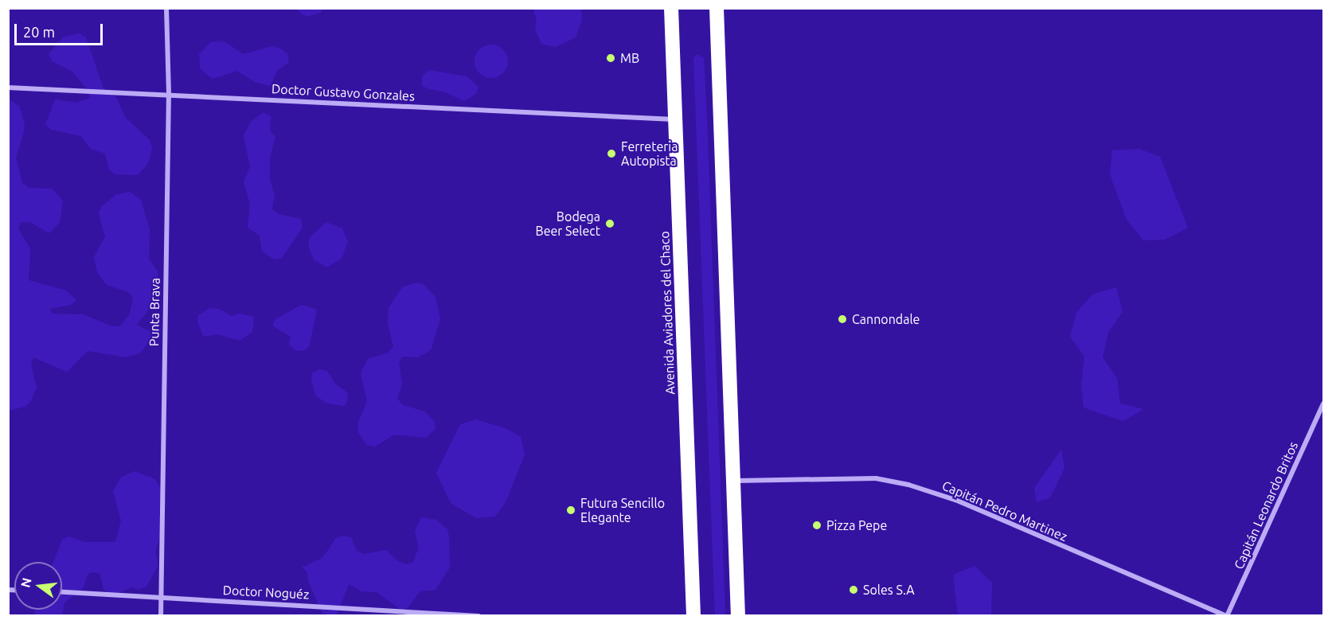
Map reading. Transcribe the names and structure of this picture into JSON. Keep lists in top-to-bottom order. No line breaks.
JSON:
{"streets":{"highway":["Avenida Aviadores del Chaco"],"street":["Doctor Gustavo Gonzales","Punta Brava","Capitán Leonardo Britos","Capitán Pedro Martinez","Doctor Noguéz"]},"crossings":[["Doctor Gustavo Gonzales","Punta Brava"],["Doctor Gustavo Gonzales","Avenida Aviadores del Chaco"],["Punta Brava","Doctor Noguéz"],["Capitán Leonardo Britos","Capitán Pedro Martinez"]],"places":["MB","Ferreteria Autopista","Bodega Beer Select","Cannondale","Futura Sencillo Elegante","Pizza Pepe","Soles S.A"],"scale_bar":"20 m","north":"left"}
